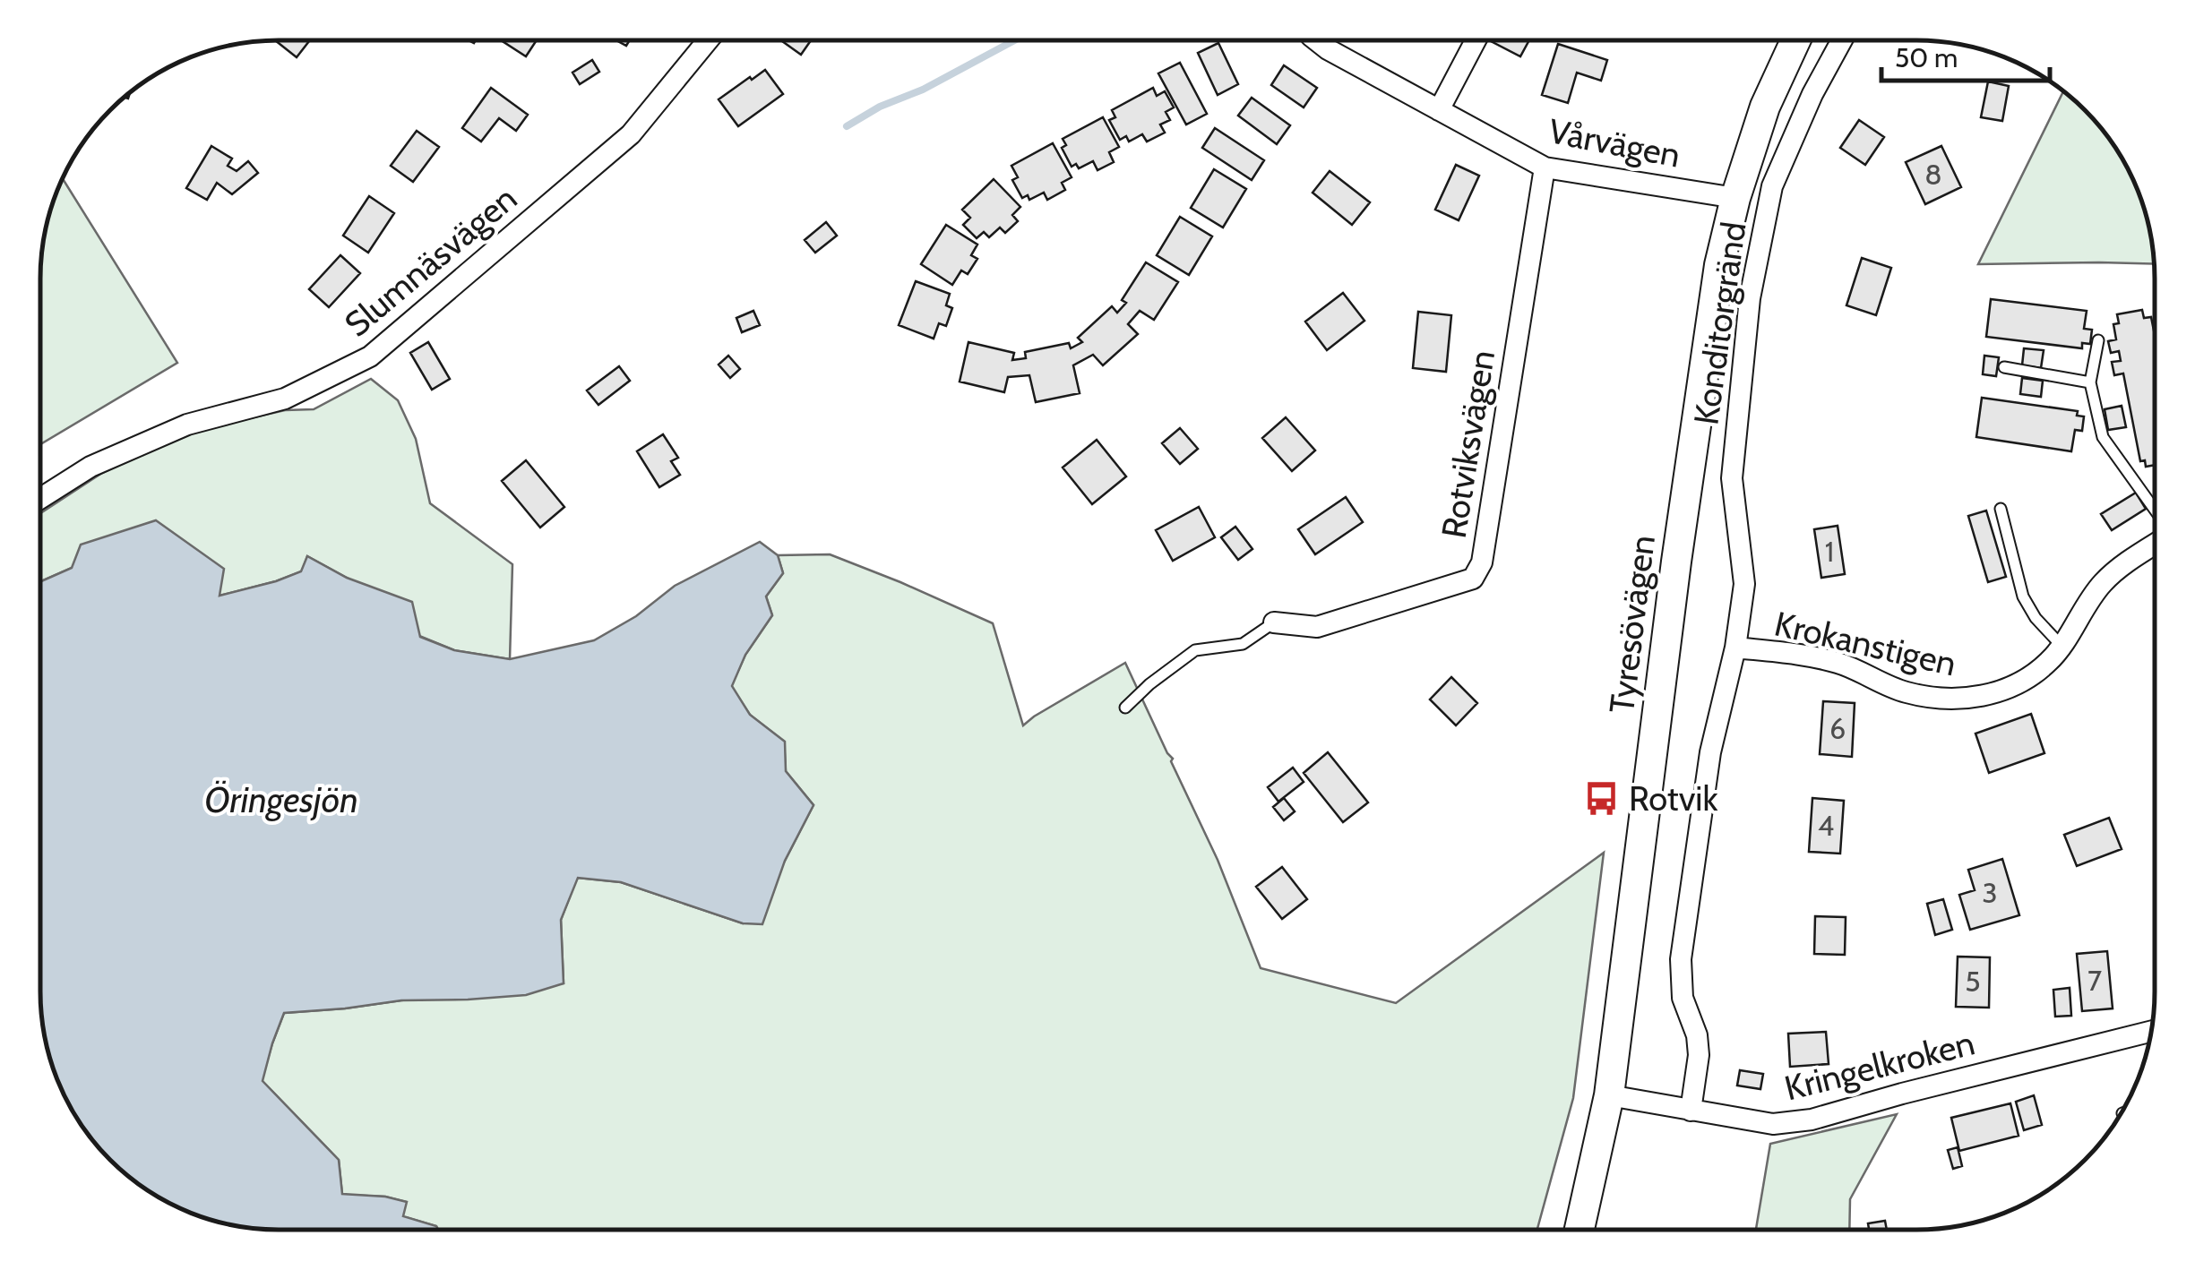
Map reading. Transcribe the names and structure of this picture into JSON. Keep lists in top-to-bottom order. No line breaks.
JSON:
{"streets":{"main road":["Tyresövägen"],"street":["Vårvägen","Slumnäsvägen","Konditorgränd","Rotviksvägen","Krokanstigen","Kringelkroken"]},"crossings":[["Vårvägen","Rotviksvägen"],["Vårvägen","Tyresövägen"],["Konditorgränd","Krokanstigen"],["Tyresövägen","Kringelkroken"],["Krokanstigen","Kringelkroken"]],"water":["Öringesjön"],"places":{"bus stop":["Rotvik"]},"house_numbers":["8","1","6","4","3","7","5"],"scale_bar":"50 m"}
